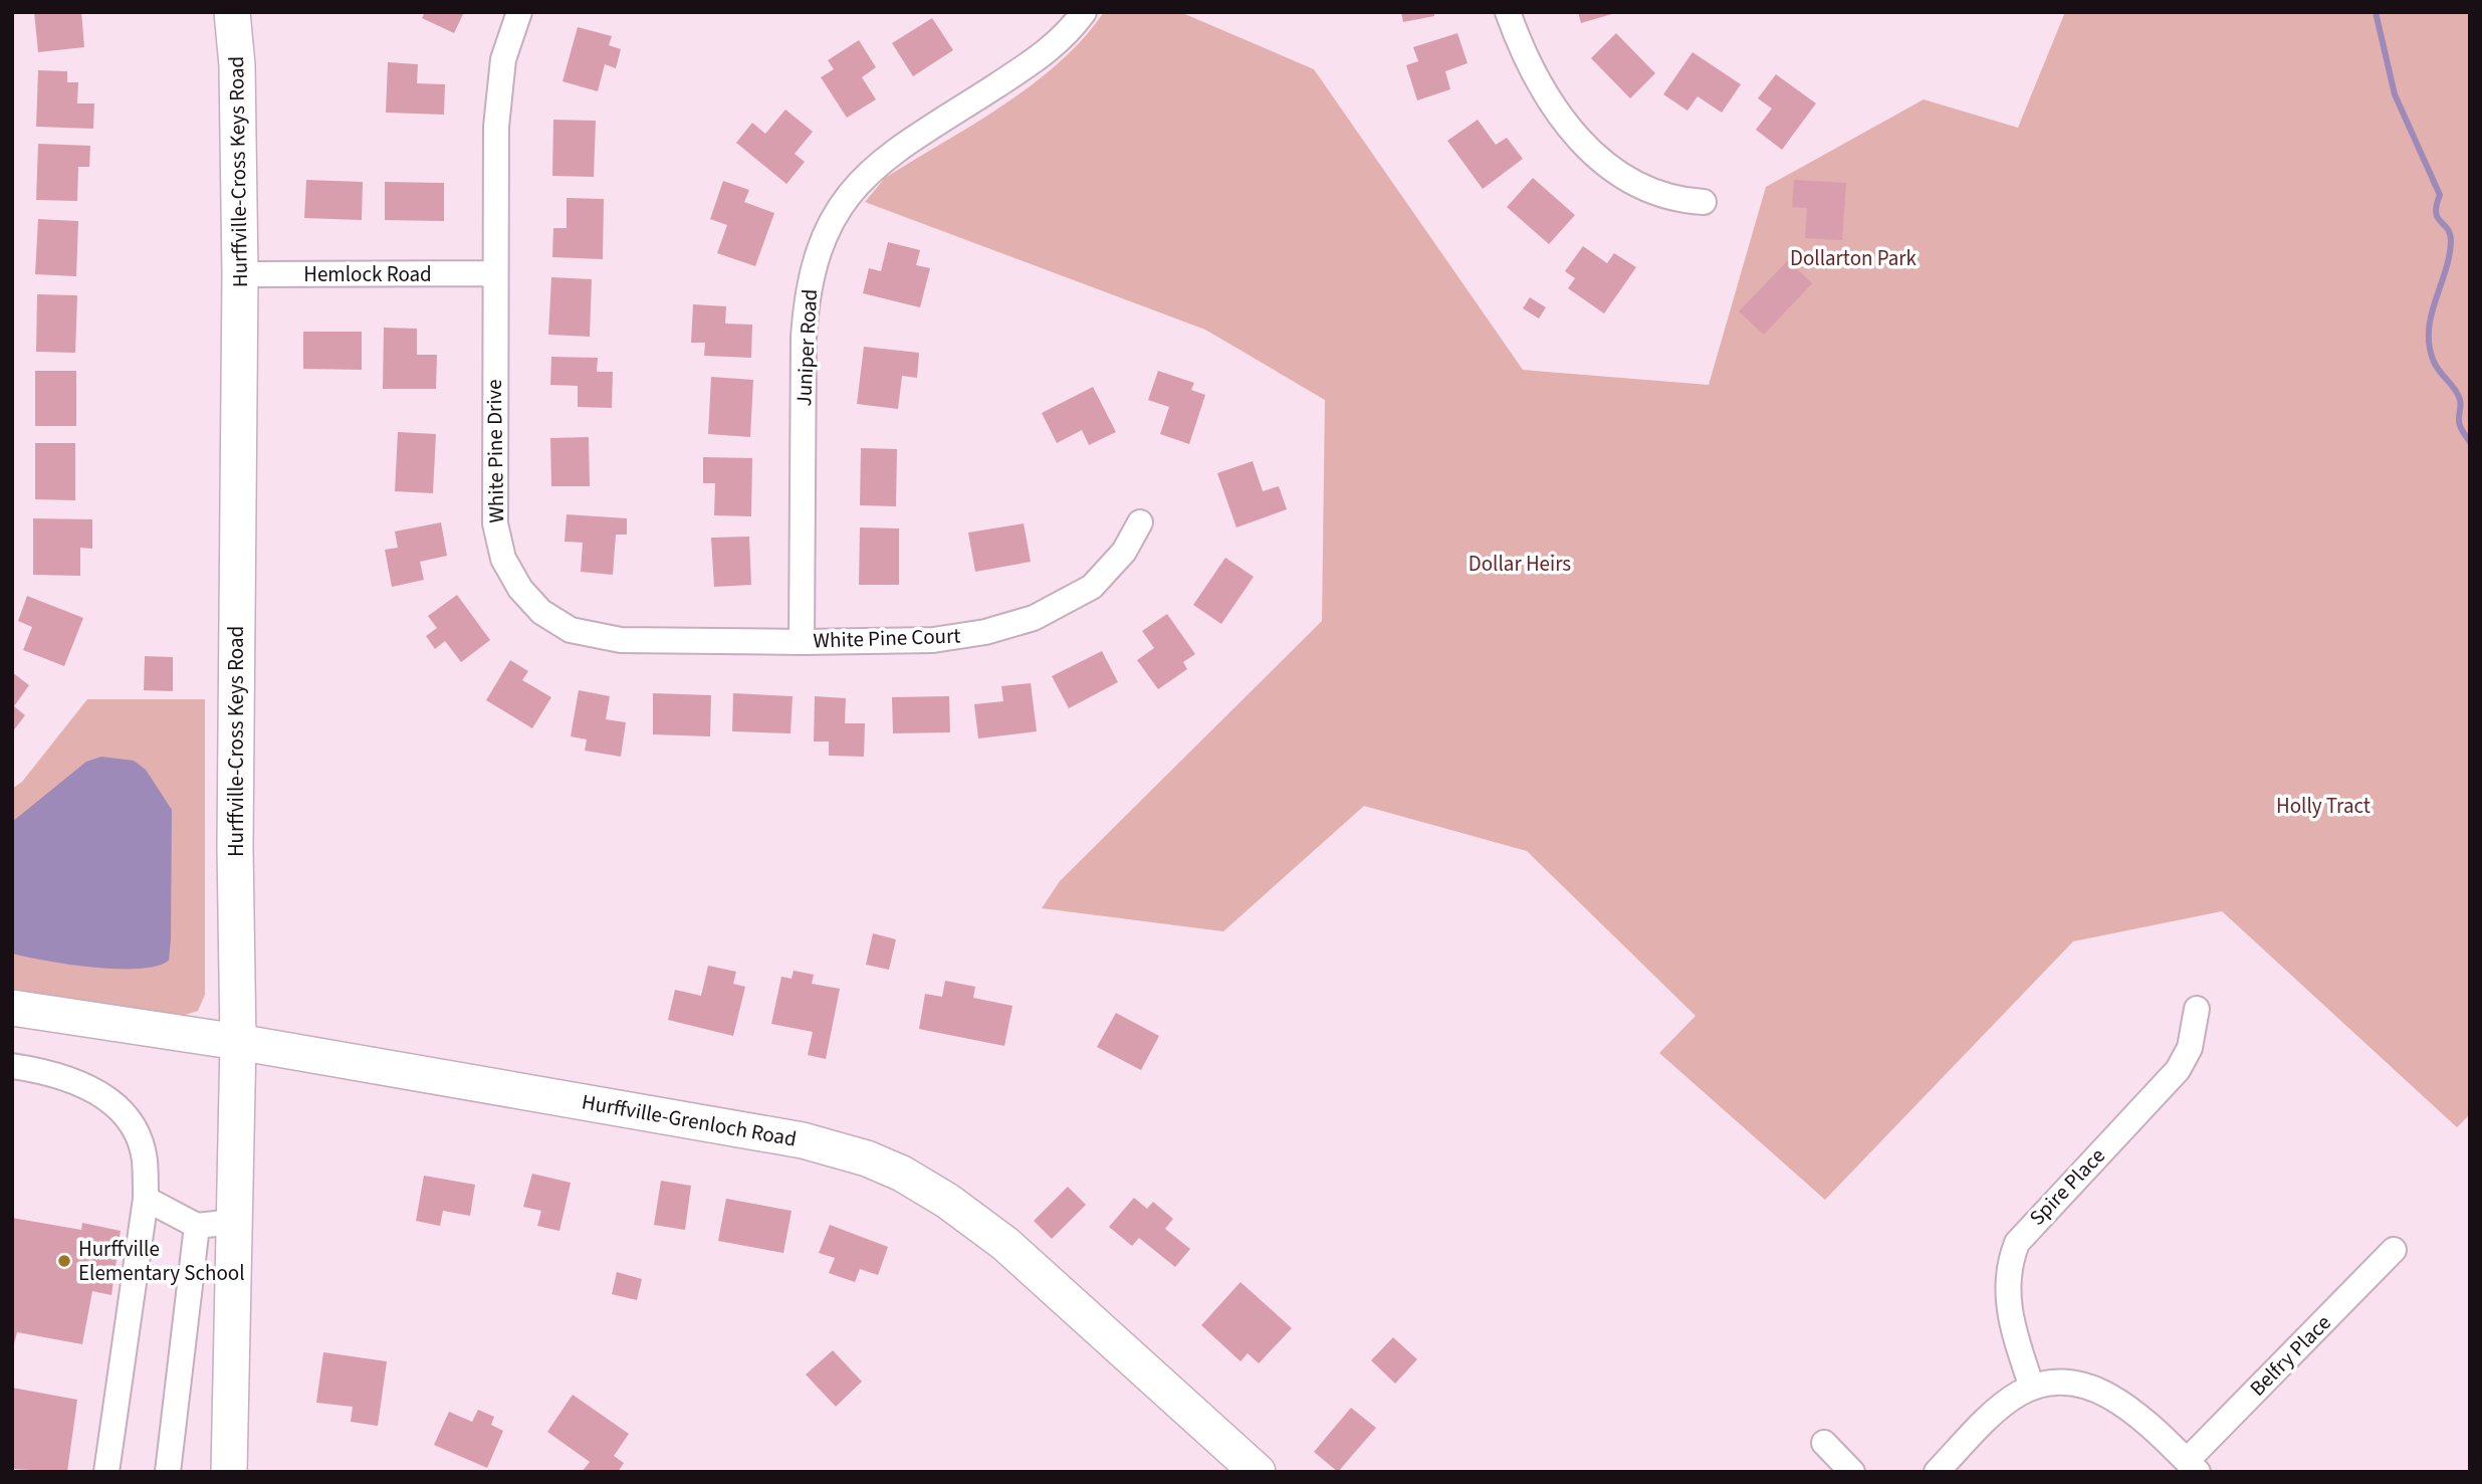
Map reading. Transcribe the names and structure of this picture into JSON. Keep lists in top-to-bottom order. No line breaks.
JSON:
{"streets":{"main road":["Hurffville-Cross Keys Road","Hurffville-Grenloch Road"],"street":["Hemlock Road","Juniper Road","White Pine Drive","White Pine Court","Spire Place","Belfry Place"]},"crossings":[["Hurffville-Cross Keys Road","Hemlock Road"],["Hurffville-Cross Keys Road","Hurffville-Grenloch Road"],["Hemlock Road","White Pine Drive"],["Juniper Road","White Pine Drive"],["Juniper Road","White Pine Court"],["White Pine Drive","White Pine Court"]],"parks":["Dollarton Park","Dollar Heirs","Holly Tract"],"places":["Hurffville Elementary School"]}
